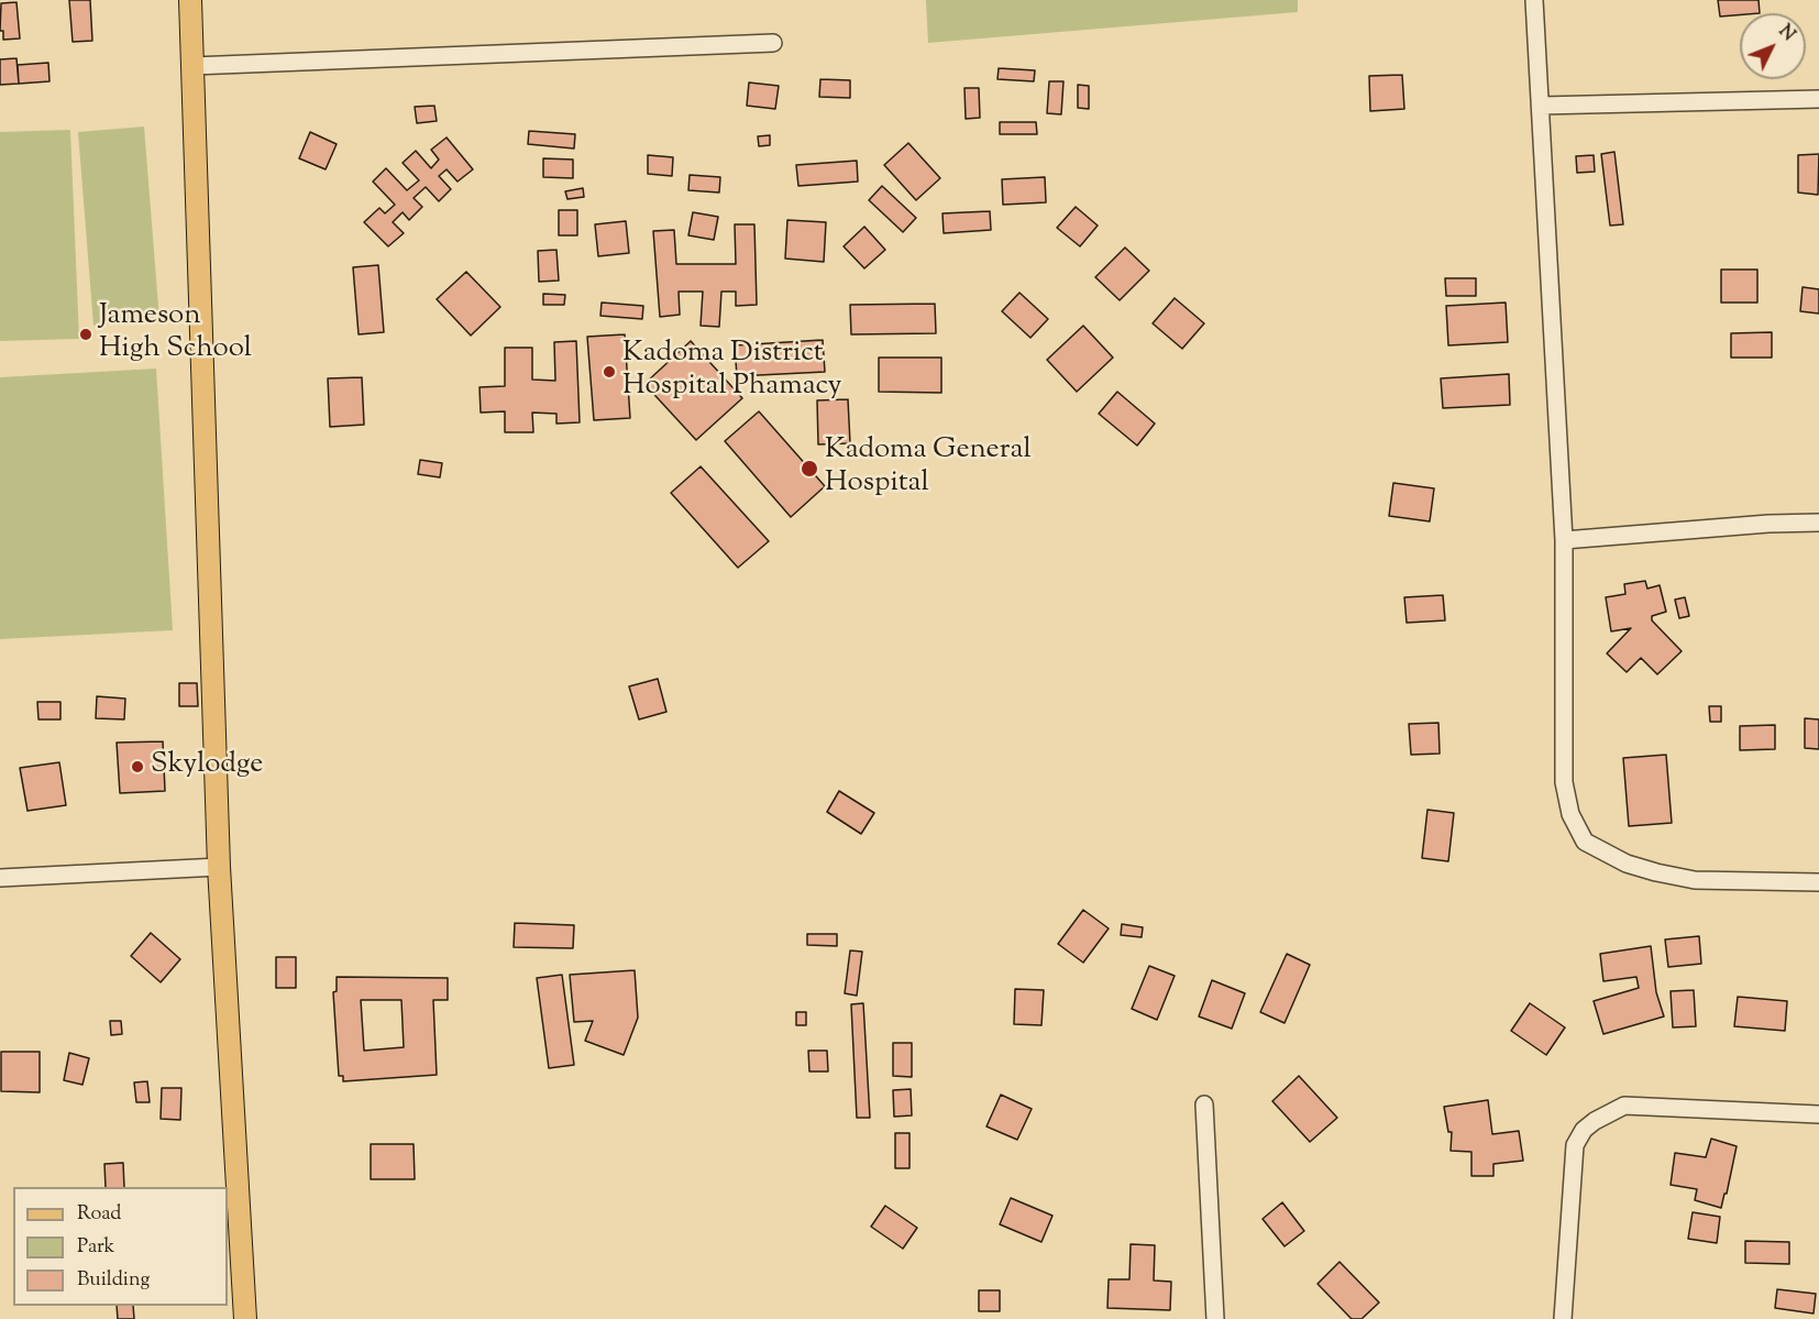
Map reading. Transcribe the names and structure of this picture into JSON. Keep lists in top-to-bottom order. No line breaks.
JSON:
{"places":["Jameson High School","Kadoma District Hospital Phamacy","Kadoma General Hospital","Skylodge"],"legend":["Road","Park","Building"],"north":"top right"}
